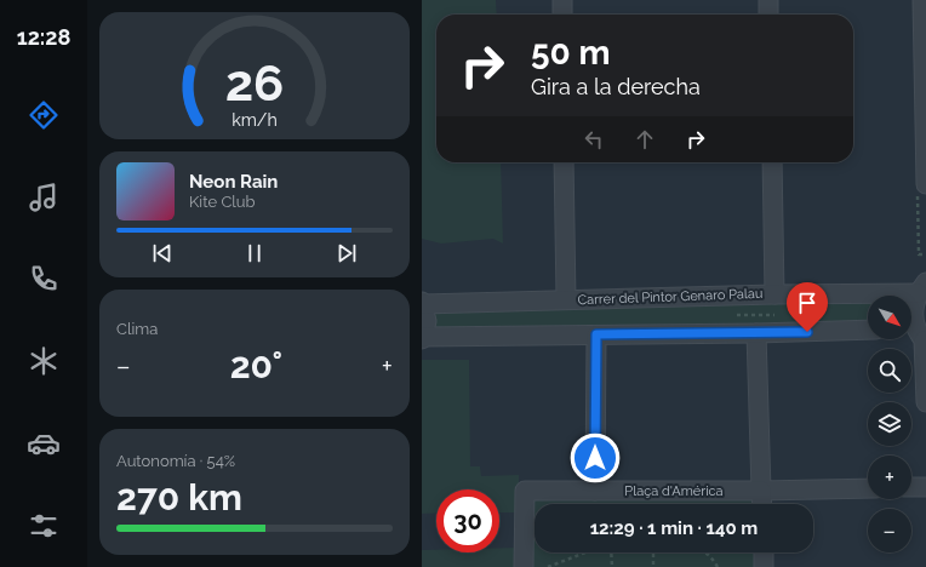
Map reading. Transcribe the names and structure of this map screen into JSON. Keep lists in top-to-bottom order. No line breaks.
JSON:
{"streets":{"street":["Carrer del Pintor Genaro Palau","Plaça d'América"]},"north":"bottom right","page":{"tabs":"12:28","turn":["50 m","Gira a la derecha"],"song":["Neon Rain","Kite Club"],"tile":["Clima",["Autonomía · 54%","270 km"]],"map_buttons":["+","−"],"heat":["−","20°","+"],"limit":"30","trip":"12:29 · 1 min · 140 m","gauge":["26","km/h"]}}
